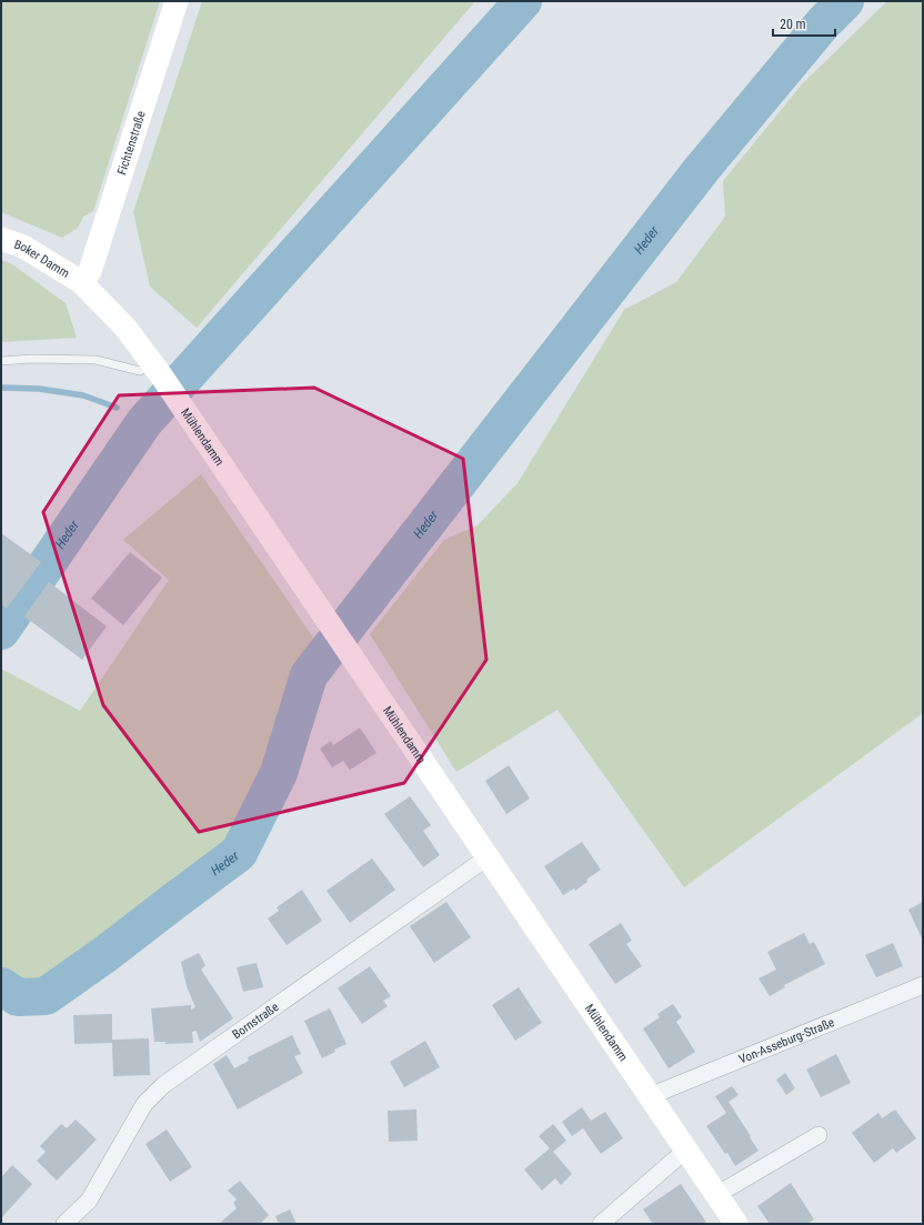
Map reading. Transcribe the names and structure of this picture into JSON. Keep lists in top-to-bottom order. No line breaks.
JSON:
{"streets":{"street":["Fichtenstraße","Boker Damm","Mühlendamm","Bornstraße","Von-Asseburg-Straße"]},"crossings":[["Fichtenstraße","Boker Damm"],["Fichtenstraße","Mühlendamm"],["Boker Damm","Mühlendamm"],["Mühlendamm","Bornstraße"],["Mühlendamm","Von-Asseburg-Straße"]],"water":["Heder"],"scale_bar":"20 m"}
